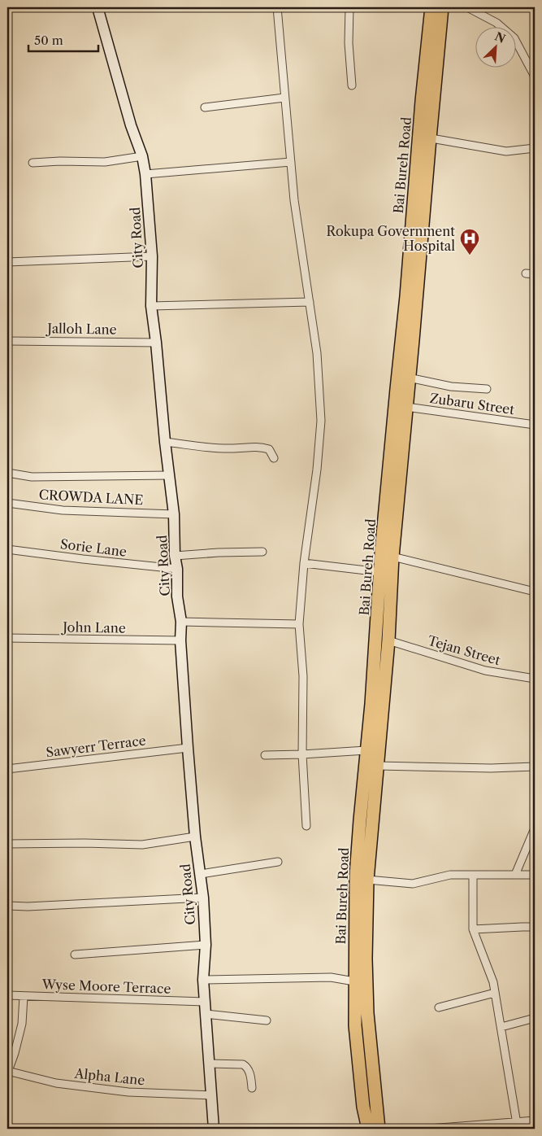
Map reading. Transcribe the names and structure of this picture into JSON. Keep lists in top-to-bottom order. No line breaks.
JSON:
{"streets":{"highway":["Bai Bureh Road"],"main road":["City Road"],"street":["Jalloh Lane","Zubaru Street","CROWDA LANE","Sorie Lane","John Lane","Tejan Street","Sawyerr Terrace","Wyse Moore Terrace","Alpha Lane"]},"crossings":[["Bai Bureh Road","Zubaru Street"],["Bai Bureh Road","Tejan Street"],["City Road","Jalloh Lane"],["City Road","CROWDA LANE"],["City Road","Sorie Lane"],["City Road","John Lane"],["City Road","Sawyerr Terrace"],["City Road","Wyse Moore Terrace"],["City Road","Alpha Lane"]],"places":{"hospital":["Rokupa Government Hospital"]},"scale_bar":"50 m","north":"top right"}
